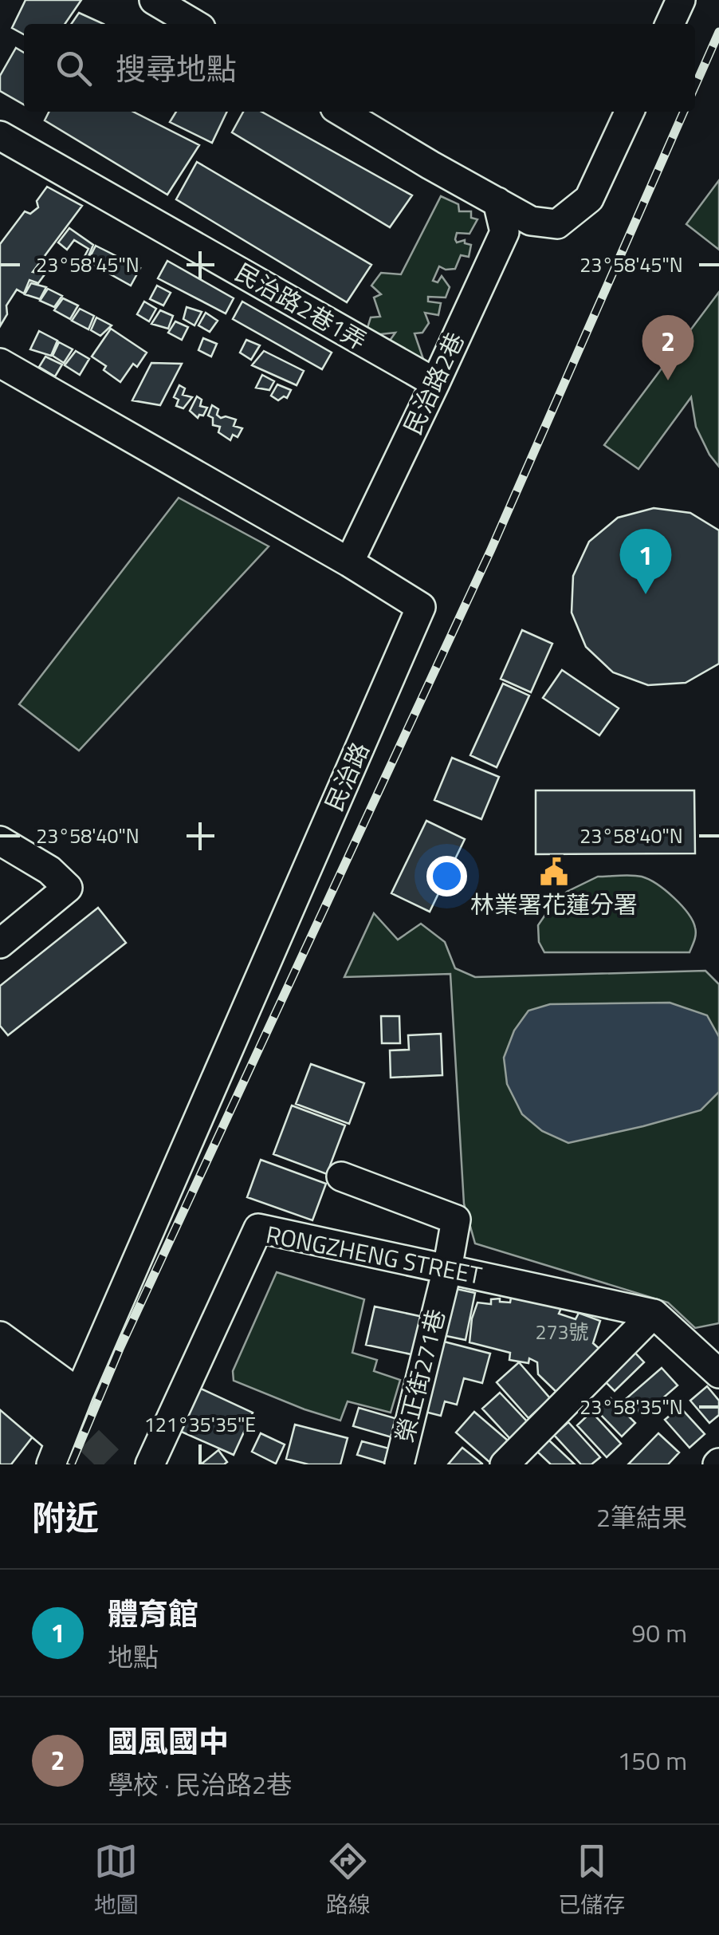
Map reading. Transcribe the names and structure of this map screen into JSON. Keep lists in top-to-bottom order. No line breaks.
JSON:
{"streets":{"street":["民治路2巷1弄","民治路2巷","民治路","RONGZHENG STREET","榮正街271巷"]},"crossings":[["民治路2巷1弄","民治路2巷"],["民治路2巷","民治路"],["RONGZHENG STREET","榮正街271巷"]],"places":{"public building":["林業署花蓮分署"]},"house_numbers":["273號"],"page":{"search":"搜尋地點","pins":["2","1"],"heading":["附近","2筆結果"],"list":[{"mark":"1","name":"體育館","note":"地點","value":"90 m"},{"mark":"2","name":"國風國中","note":"學校 · 民治路2巷","value":"150 m"}],"nav":["地圖","路線","已儲存"]},"coordinates":["23°58'45\"N","23°58'40\"N","23°58'35\"N","121°35'35\"E"]}
